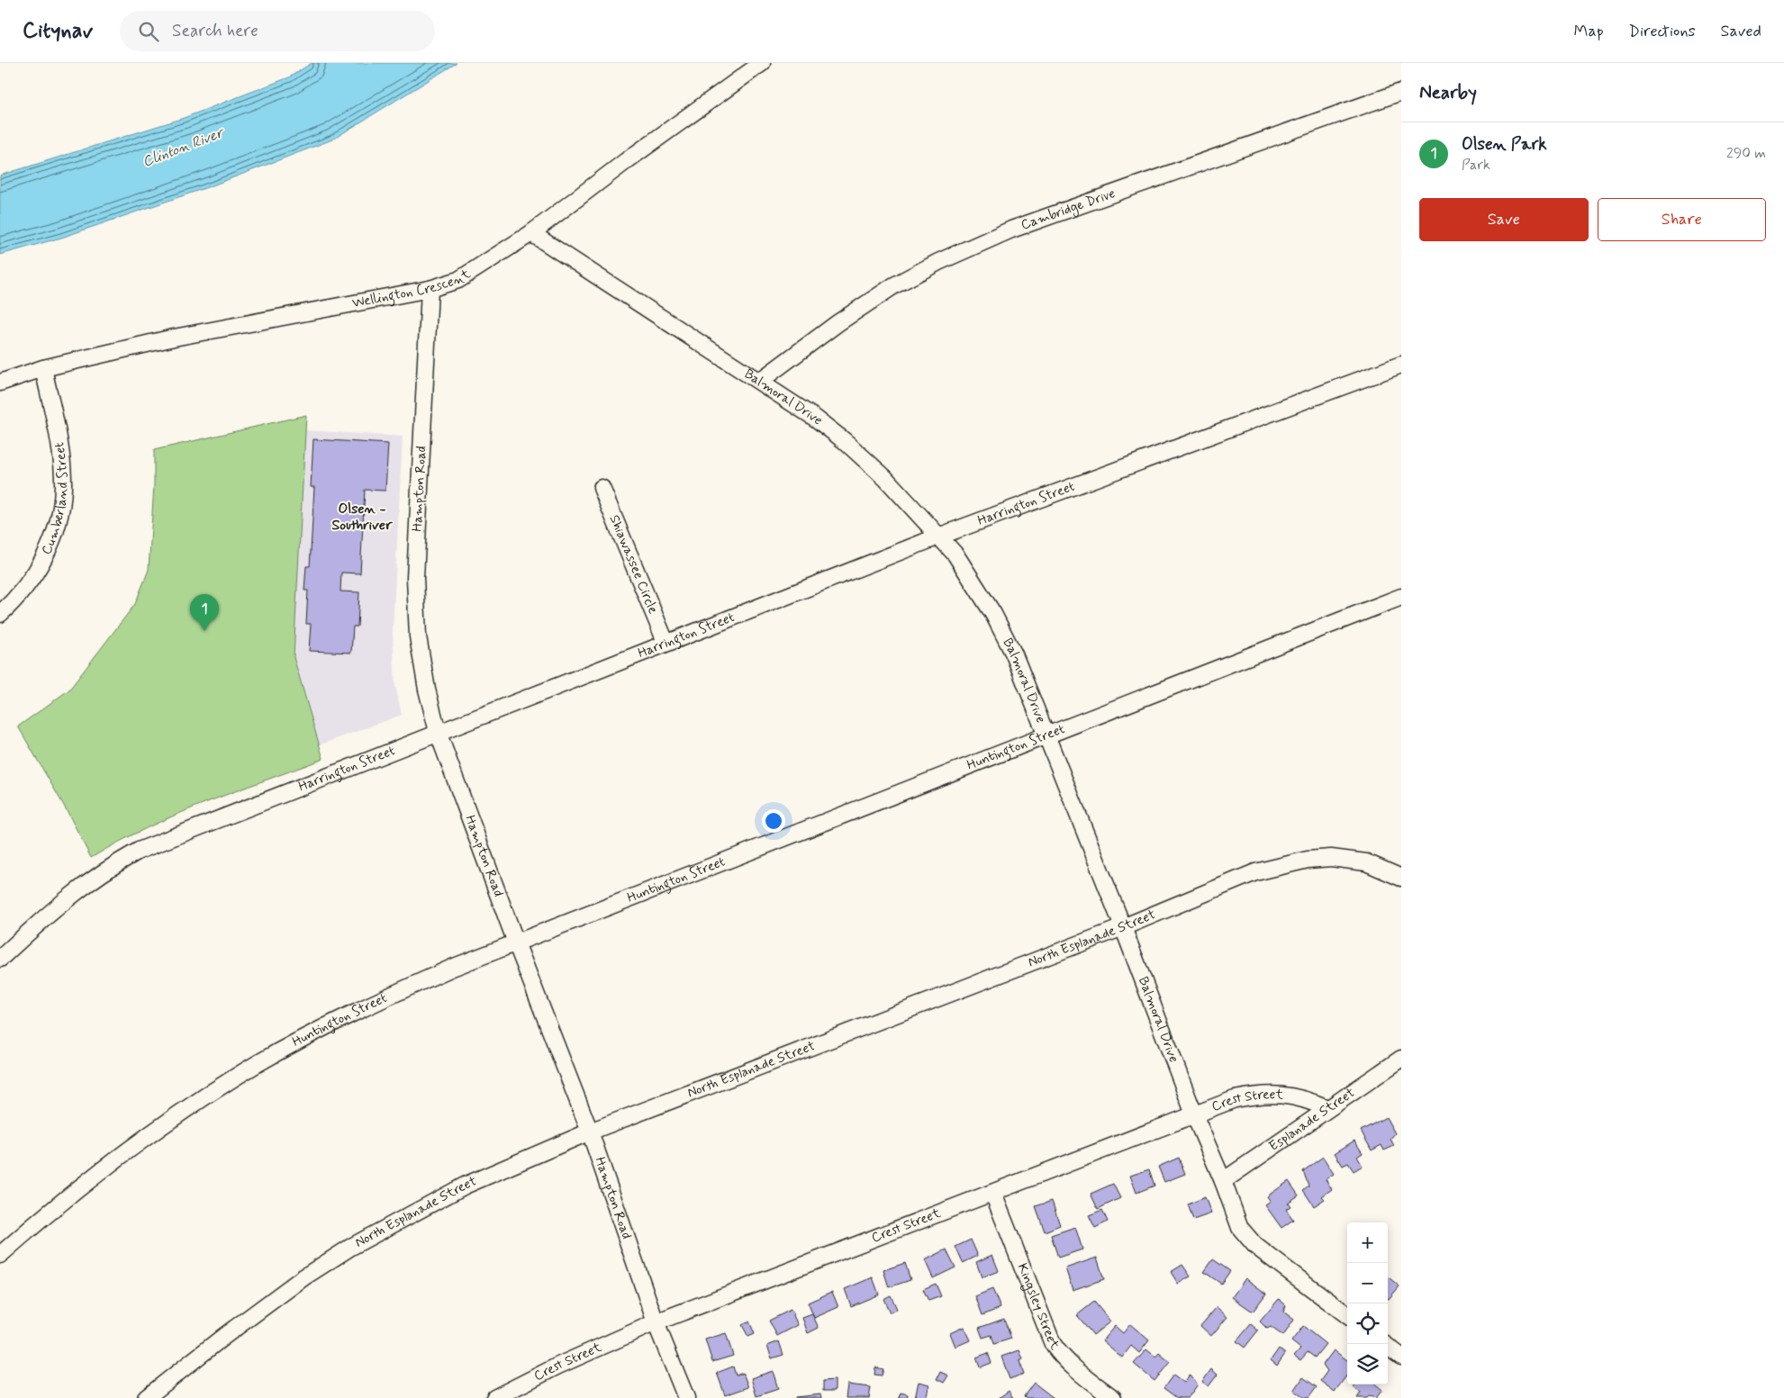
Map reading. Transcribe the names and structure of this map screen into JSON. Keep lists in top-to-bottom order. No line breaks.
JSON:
{"streets":{"street":["Cambridge Drive","Wellington Crescent","Balmoral Drive","Hampton Road","Cumberland Street","Harrington Street","Shiawassee Circle","Huntington Street","North Esplanade Street","Crest Street","Esplanade Street","Kingsley Street"]},"crossings":[["Cambridge Drive","Balmoral Drive"],["Wellington Crescent","Balmoral Drive"],["Wellington Crescent","Hampton Road"],["Wellington Crescent","Cumberland Street"],["Balmoral Drive","Harrington Street"],["Balmoral Drive","Huntington Street"],["Balmoral Drive","North Esplanade Street"],["Balmoral Drive","Crest Street"],["Balmoral Drive","Esplanade Street"],["Hampton Road","Harrington Street"],["Hampton Road","Huntington Street"],["Hampton Road","North Esplanade Street"],["Hampton Road","Crest Street"],["Harrington Street","Shiawassee Circle"],["Crest Street","Esplanade Street"],["Crest Street","Kingsley Street"]],"districts":["Olsen - Southriver"],"water":["Clinton River"],"page":{"header":"Citynav","search":"Search here","nav":["Map","Directions","Saved"],"heading":"Nearby","list":[{"mark":"1","name":"Olsen Park","note":"Park","value":"290 m"}],"buttons":["Save","Share"],"pins":"1","map_buttons":["+","−"]}}
